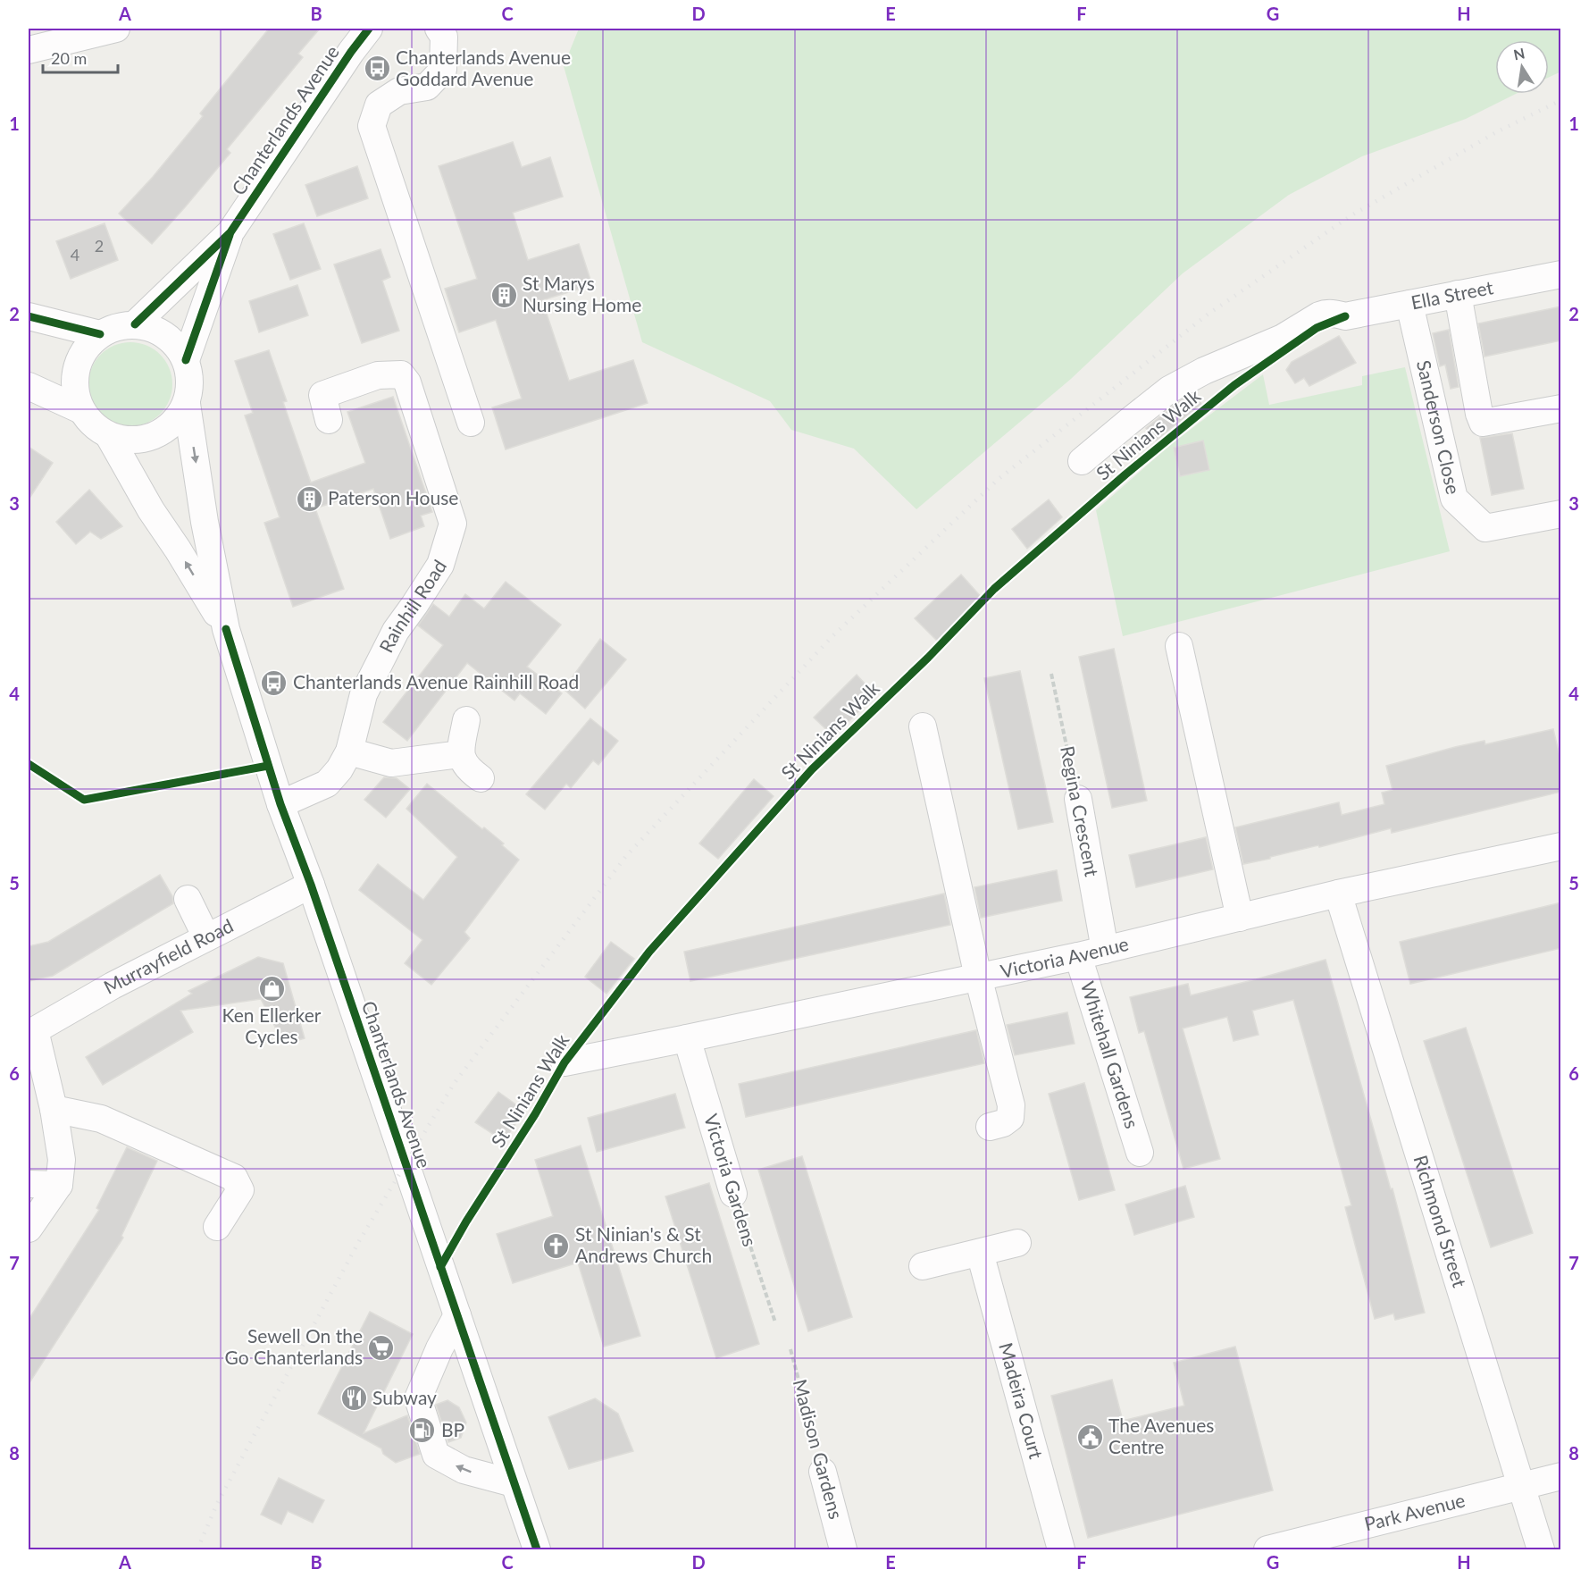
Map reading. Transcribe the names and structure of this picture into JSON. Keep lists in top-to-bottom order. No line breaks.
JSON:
{"streets":{"street":["Chanterlands Avenue","Ella Street","Sanderson Close","Rainhill Road","Regina Crescent","Murrayfield Road","Victoria Avenue","Whitehall Gardens","Victoria Gardens","Richmond Street","Madeira Court","Madison Gardens","Park Avenue"],"cycle path":["St Ninians Walk"]},"crossings":[["Chanterlands Avenue","Rainhill Road"],["Chanterlands Avenue","Murrayfield Road"],["Ella Street","Sanderson Close"],["Regina Crescent","Victoria Avenue"],["Victoria Avenue","Whitehall Gardens"],["Victoria Avenue","Victoria Gardens"],["Victoria Avenue","Richmond Street"],["Richmond Street","Park Avenue"]],"places":{"bus stop":["Chanterlands Avenue Goddard Avenue","Chanterlands Avenue Rainhill Road"],"building":["St Marys Nursing Home","Paterson House"],"shop":["Ken Ellerker Cycles"],"church":["St Ninian's & St Andrews Church"],"supermarket":["Sewell On the Go Chanterlands"],"restaurant":["Subway"],"fuel station":["BP"],"public building":["The Avenues Centre"]},"house_numbers":["2","4"],"scale_bar":"20 m","north":"top","grid":{"columns":["A","B","C","D","E","F","G","H"],"rows":["1","2","3","4","5","6","7","8"]}}
